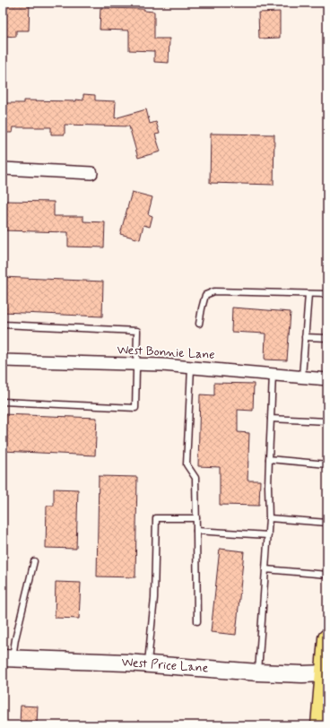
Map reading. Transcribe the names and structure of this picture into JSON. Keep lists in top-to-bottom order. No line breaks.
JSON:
{"streets":{"street":["West Bonnie Lane","West Price Lane"]}}
